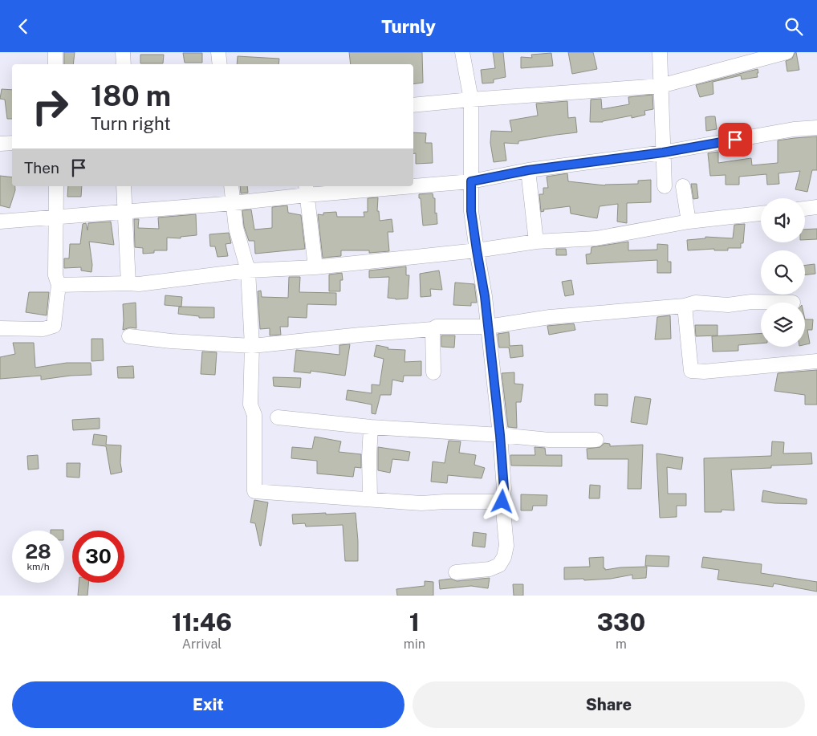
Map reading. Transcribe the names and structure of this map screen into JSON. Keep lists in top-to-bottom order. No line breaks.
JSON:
{"page":{"header":"Turnly","turn":["180 m","Turn right"],"then":"Then","speed":"28 km/h","limit":"30","eta":["11:46","Arrival","1","min","330","m"],"buttons":["Exit","Share"]}}
